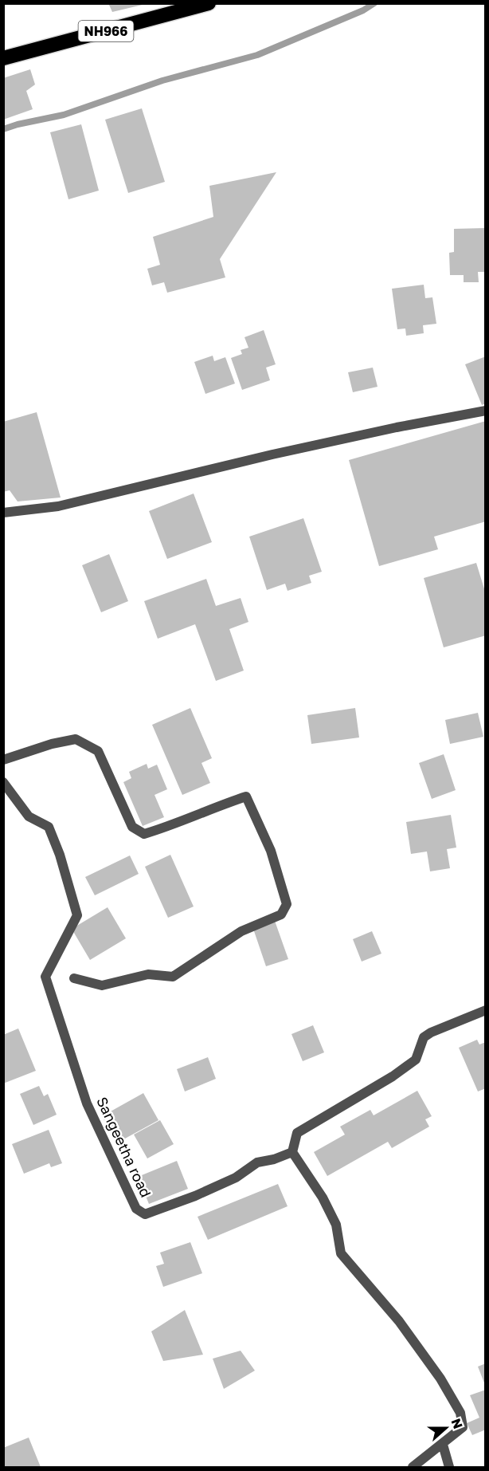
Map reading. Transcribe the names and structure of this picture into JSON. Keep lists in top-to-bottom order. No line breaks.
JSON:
{"streets":{"highway":["NH966"],"street":["Sangeetha road"]},"north":"right"}
